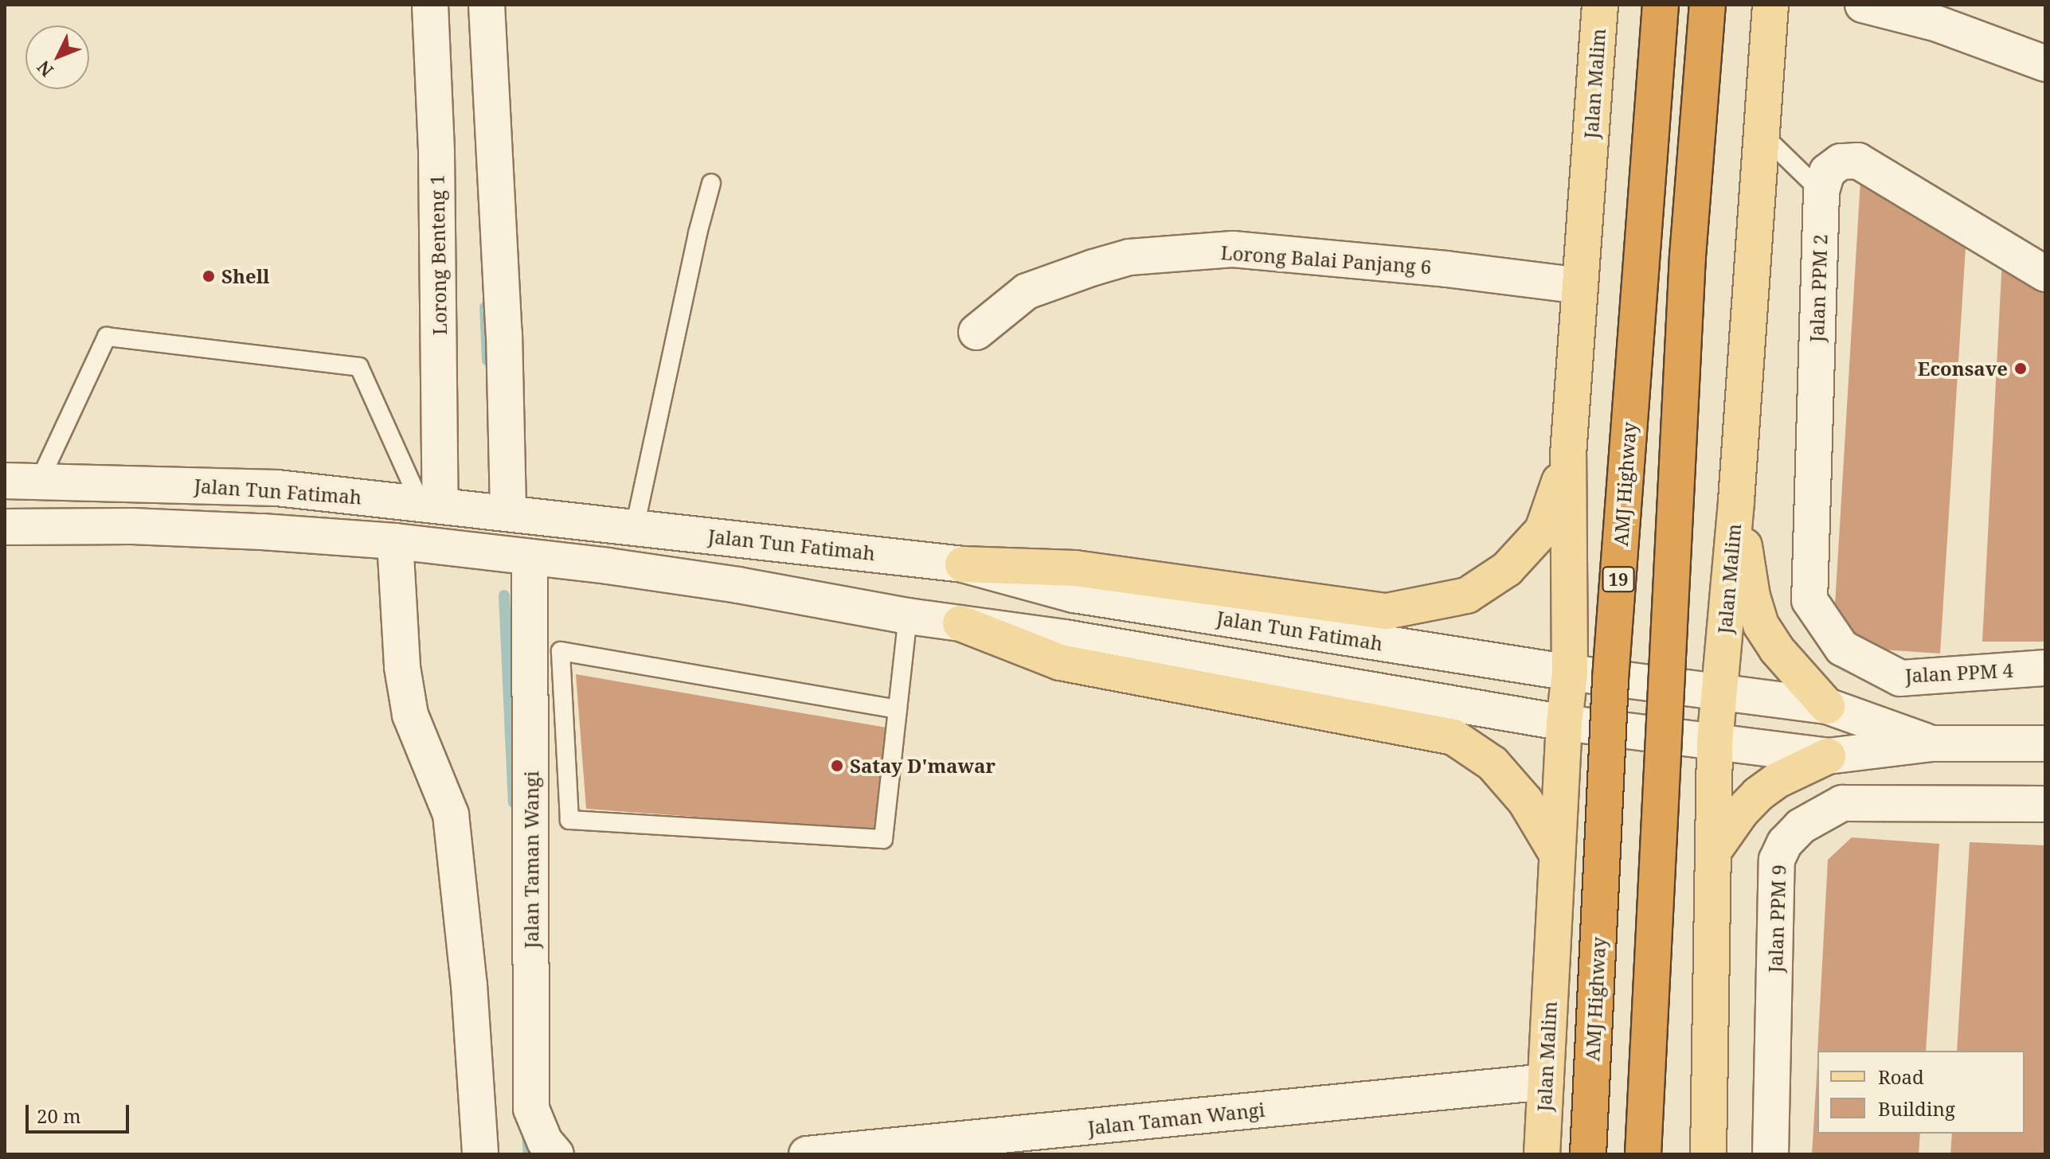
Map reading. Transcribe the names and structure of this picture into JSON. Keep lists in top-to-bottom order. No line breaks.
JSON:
{"streets":{"highway":["AMJ Highway","19"],"main road":["Jalan Malim"],"street":["Lorong Benteng 1","Lorong Balai Panjang 6","Jalan PPM 2","Jalan Tun Fatimah","Jalan PPM 4","Jalan Taman Wangi","Jalan PPM 9"]},"crossings":[["Jalan Malim","Lorong Balai Panjang 6"],["Jalan Malim","Jalan Tun Fatimah"],["Jalan Malim","Jalan Taman Wangi"],["Lorong Benteng 1","Jalan Tun Fatimah"],["Jalan PPM 2","Jalan PPM 4"]],"places":["Shell","Econsave","Satay D'mawar"],"legend":["Road","Building"],"scale_bar":"20 m","north":"bottom left"}
